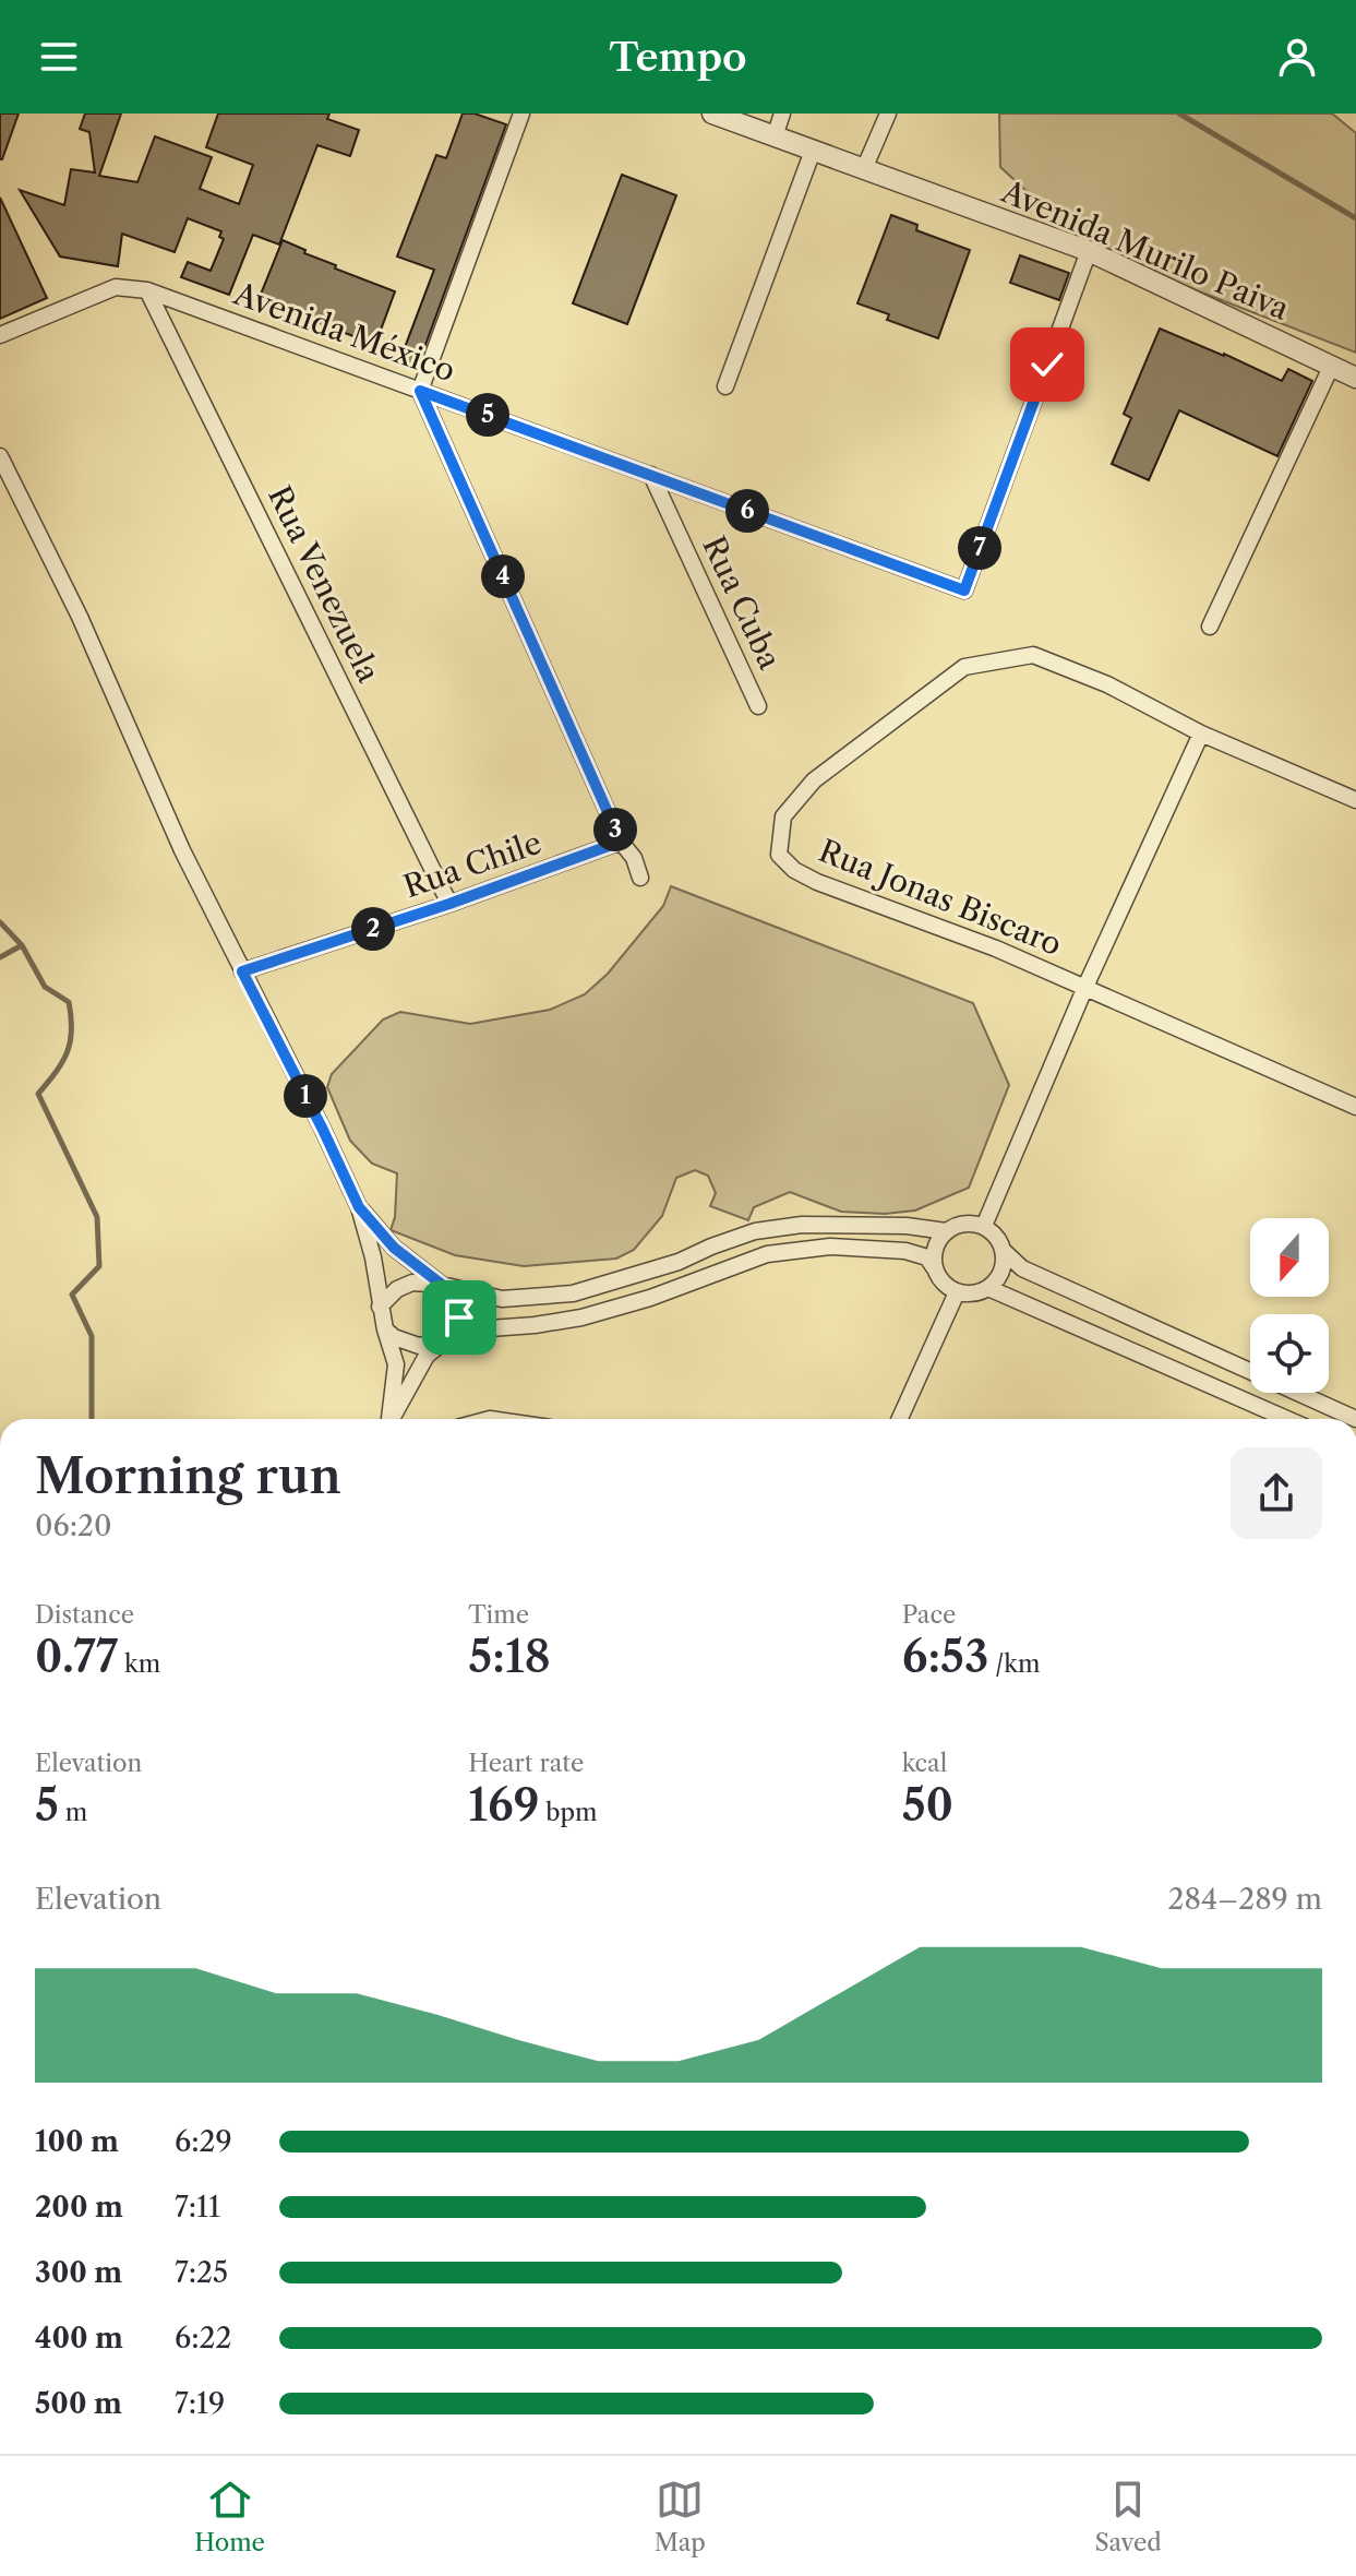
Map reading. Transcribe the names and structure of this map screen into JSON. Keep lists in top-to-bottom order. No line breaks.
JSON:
{"streets":{"street":["Avenida Murilo Paiva","Avenida México","Rua Venezuela","Rua Cuba","Rua Chile","Rua Jonas Biscaro"]},"crossings":[["Avenida Murilo Paiva","Avenida México"],["Avenida México","Rua Venezuela"],["Avenida México","Rua Cuba"],["Rua Venezuela","Rua Chile"]],"north":"bottom","page":{"header":"Tempo","pins":["5","6","7","4","3","2","1"],"heading":["Morning run","06:20"],"stats":[["Distance","0.77 km"],["Time","5:18"],["Pace","6:53 /km"],["Elevation","5 m"],["Heart rate","169 bpm"],["kcal","50"]],"chart":["Elevation","284–289 m"],"list":[{"name":"100 m","note":"6:29"},{"name":"200 m","note":"7:11"},{"name":"300 m","note":"7:25"},{"name":"400 m","note":"6:22"},{"name":"500 m","note":"7:19"}],"tabs":["Home","Map","Saved"]}}
